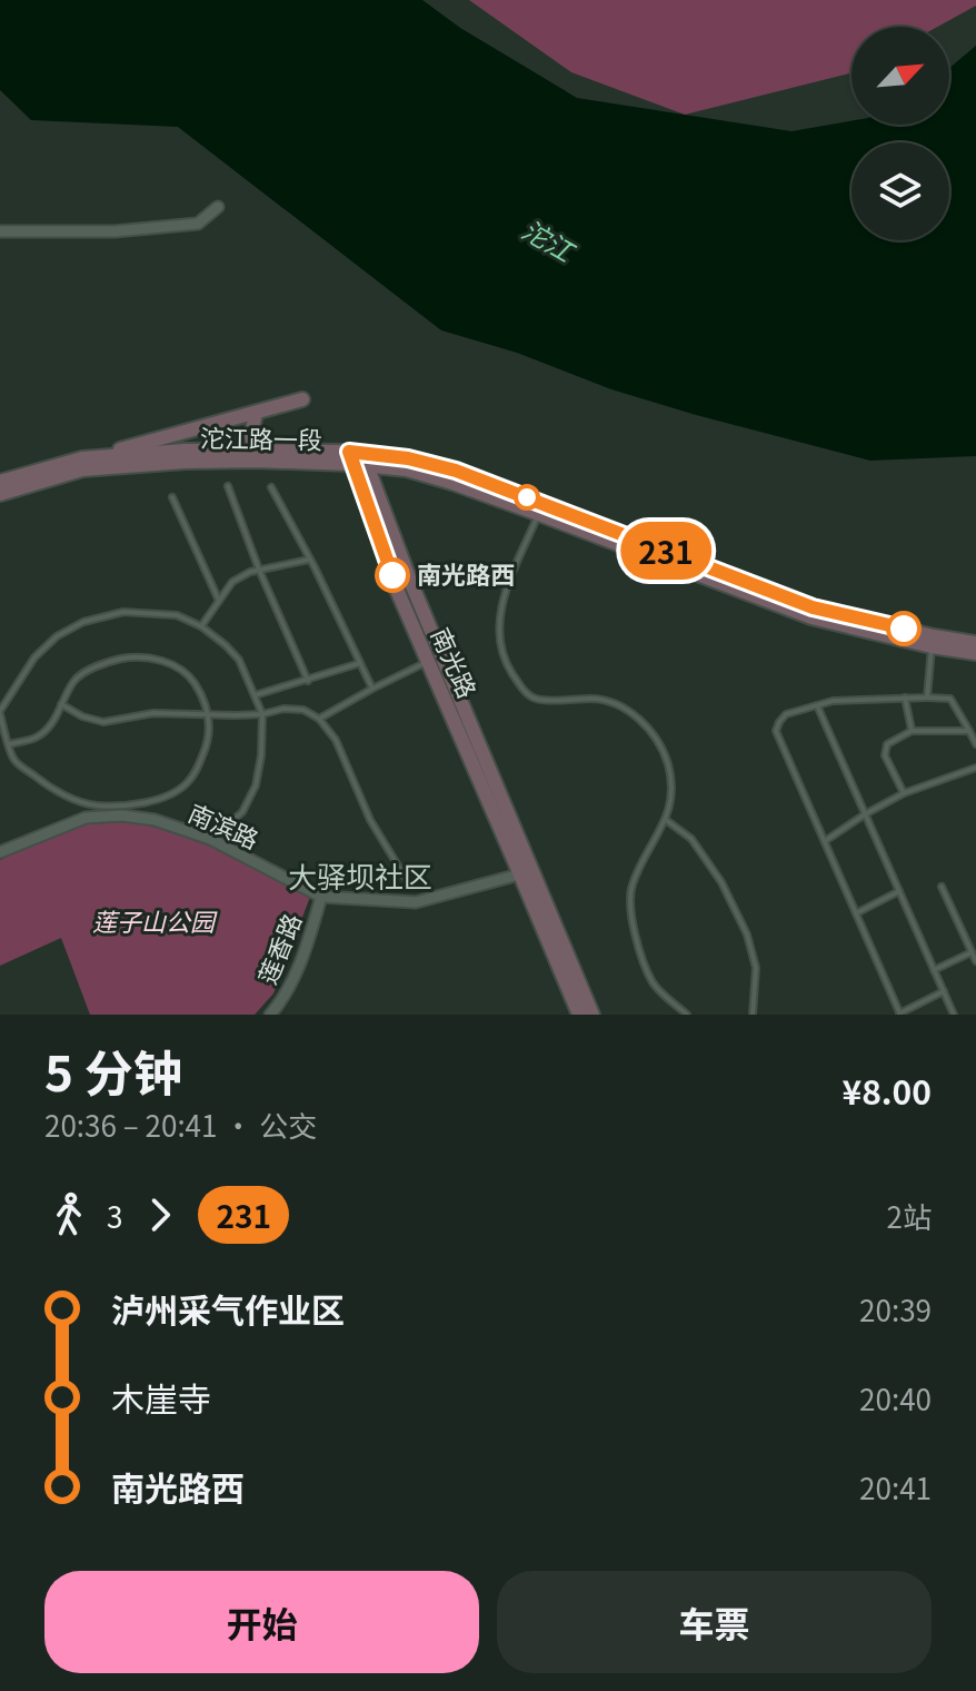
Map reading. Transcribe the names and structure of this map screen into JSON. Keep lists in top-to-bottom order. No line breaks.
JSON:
{"streets":{"street":["沱江路一段","南光路","南滨路","莲香路"]},"crossings":[["沱江路一段","南光路"],["南光路","南滨路"],["南滨路","莲香路"]],"districts":["大驿坝社区"],"water":["沱江"],"parks":["莲子山公园"],"places":["南光路西"],"lines":["bus line 231"],"north":"top right","page":{"on_map":"231","heading":["5 分钟","20:36 – 20:41 · 公交","¥8.00"],"legs":["3","231","2站"],"list":[{"name":"泸州采气作业区","value":"20:39"},{"name":"木崖寺","value":"20:40"},{"name":"南光路西","value":"20:41"}],"buttons":["开始","车票"]}}
